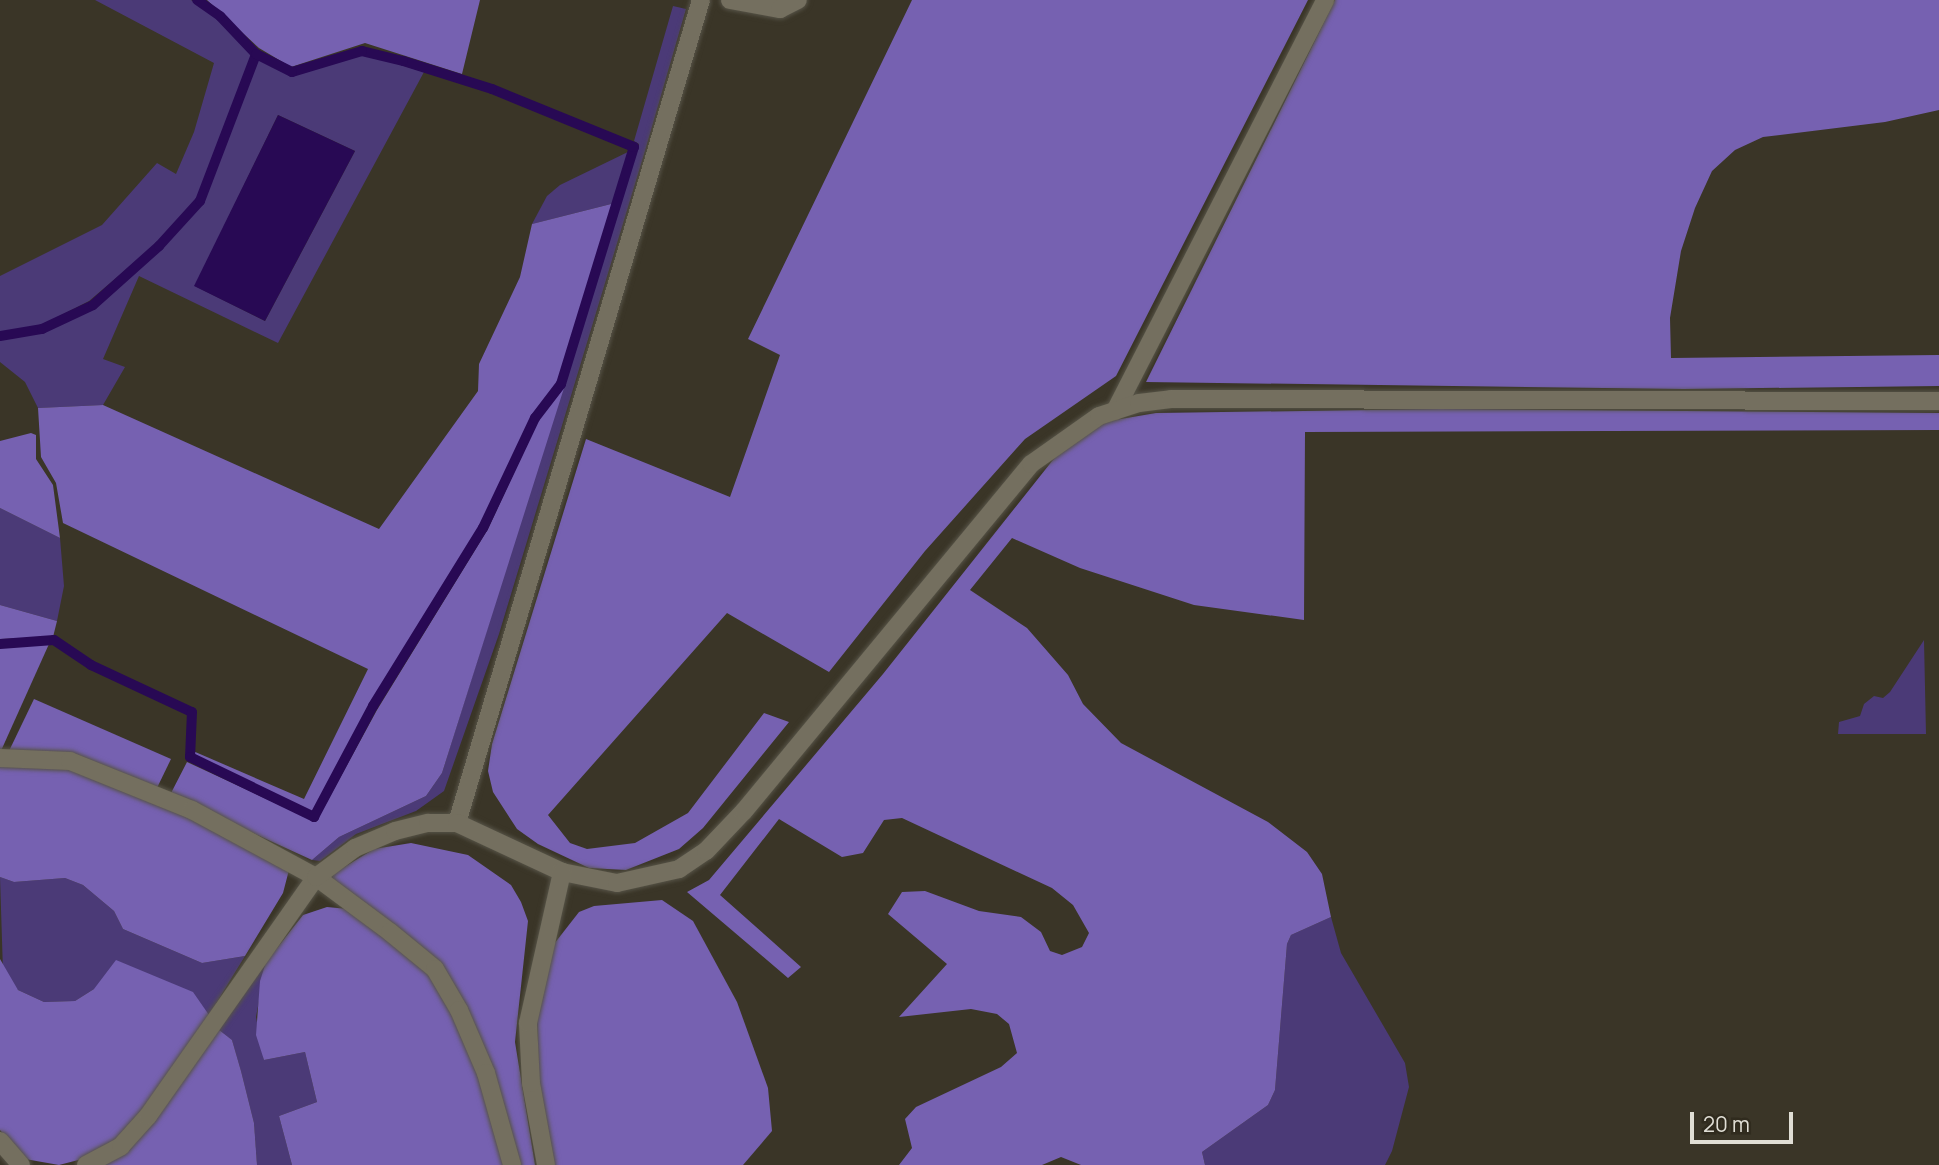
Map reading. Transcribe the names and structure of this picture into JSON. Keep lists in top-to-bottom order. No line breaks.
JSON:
{"scale_bar":"20 m"}
